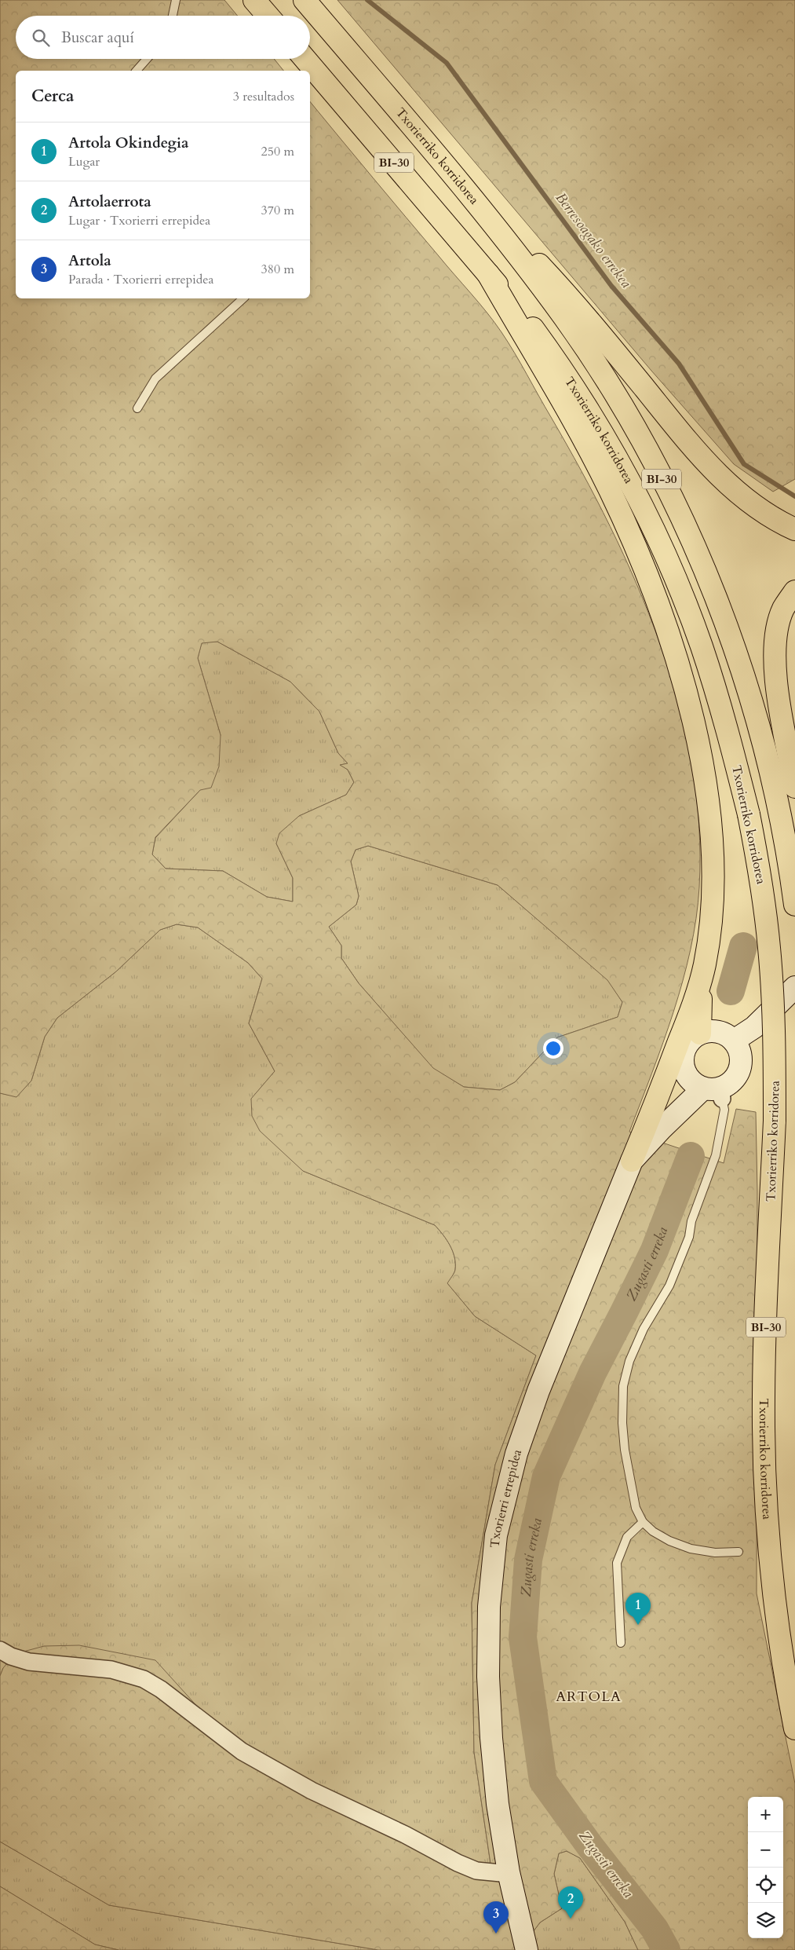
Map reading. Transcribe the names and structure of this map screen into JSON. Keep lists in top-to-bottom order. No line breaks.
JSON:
{"streets":{"highway":["Txorierriko korridorea","BI-30"],"main road":["Txorierri errepidea"]},"districts":["ARTOLA"],"water":["Berresoagako errekea","Zugasti erreka"],"page":{"search":"Buscar aquí","heading":["Cerca","3 resultados"],"list":[{"mark":"1","name":"Artola Okindegia","note":"Lugar","value":"250 m"},{"mark":"2","name":"Artolaerrota","note":"Lugar · Txorierri errepidea","value":"370 m"},{"mark":"3","name":"Artola","note":"Parada · Txorierri errepidea","value":"380 m"}],"pins":["1","2","3"],"map_buttons":["+","−"]}}
